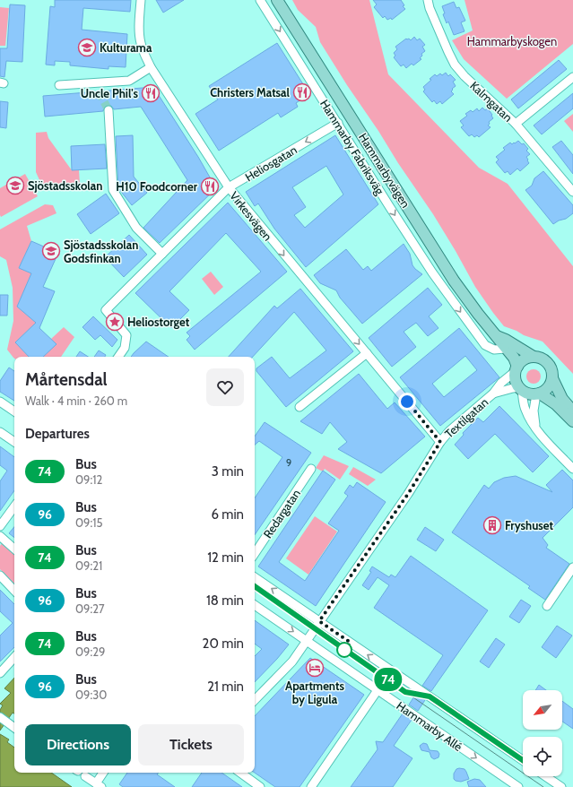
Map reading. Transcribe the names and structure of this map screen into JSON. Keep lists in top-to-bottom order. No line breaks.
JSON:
{"streets":{"main road":["Hammarbyvägen"],"street":["Kalmgatan","Hammarby Fabriksväg","Heliosgatan","Virkesvägen","Textilgatan","Redargatan","Hammarby Allé"]},"crossings":[["Hammarby Fabriksväg","Heliosgatan"],["Hammarby Fabriksväg","Hammarbyvägen"],["Heliosgatan","Virkesvägen"],["Hammarbyvägen","Textilgatan"],["Virkesvägen","Textilgatan"],["Textilgatan","Hammarby Allé"]],"one_way":["Hammarby Fabriksväg","Heliosgatan","Virkesvägen"],"parks":["Hammarbyskogen"],"places":{"school or university":["Kulturama","Sjöstadsskolan","Sjöstadsskolan Godsfinkan"],"restaurant":["Christers Matsal","Uncle Phil's","H10 Foodcorner"],"place":["Heliostorget"],"building":["Fryshuset"],"hotel":["Apartments by Ligula"]},"lines":["bus line 74"],"house_numbers":["9"],"north":"bottom left","page":{"on_map":"74","heading":[["Mårtensdal","Walk · 4 min · 260 m"],"Departures"],"list":[{"mark":"74","name":"Bus","note":"09:12","value":"3 min"},{"mark":"96","name":"Bus","note":"09:15","value":"6 min"},{"mark":"74","name":"Bus","note":"09:21","value":"12 min"},{"mark":"96","name":"Bus","note":"09:27","value":"18 min"},{"mark":"74","name":"Bus","note":"09:29","value":"20 min"},{"mark":"96","name":"Bus","note":"09:30","value":"21 min"}],"buttons":["Directions","Tickets"]}}
